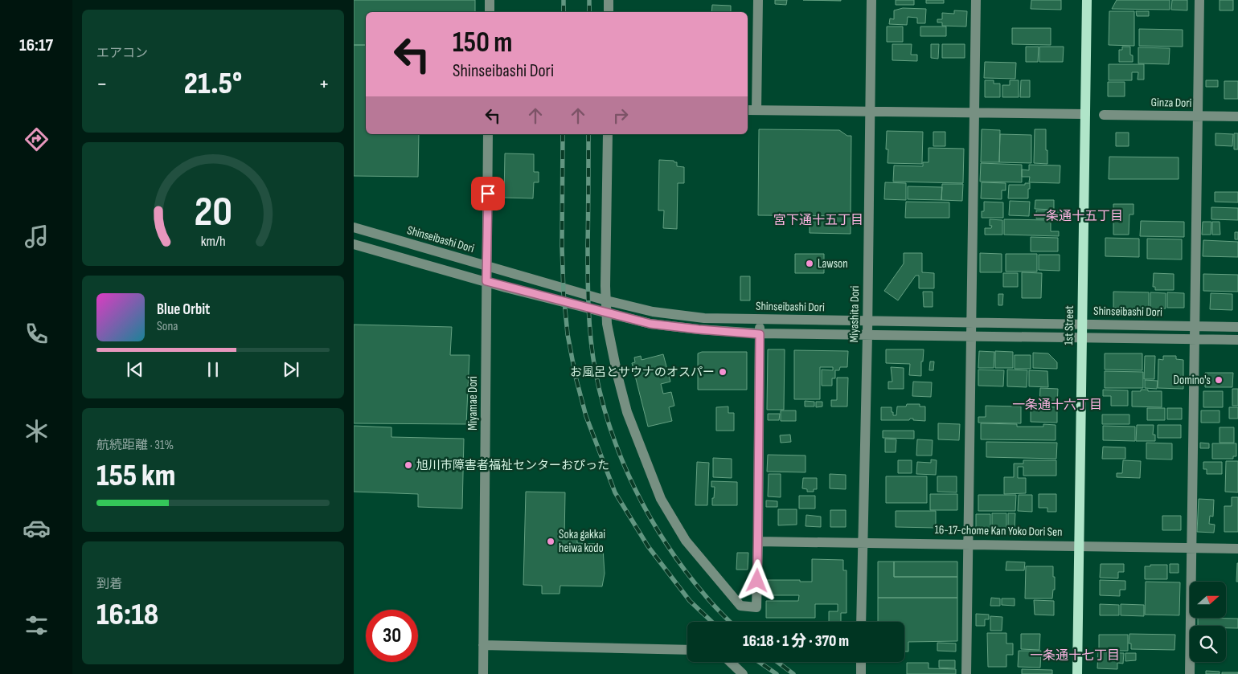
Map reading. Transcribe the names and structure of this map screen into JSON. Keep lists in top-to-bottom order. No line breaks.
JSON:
{"streets":{"main road":["1st Street"],"street":["Ginza Dori","Shinseibashi Dori","Miyashita Dori","Miyamae Dori","16-17-chome Kan Yoko Dori Sen"]},"crossings":[["Shinseibashi Dori","Miyashita Dori"],["Shinseibashi Dori","1st Street"],["Shinseibashi Dori","Miyamae Dori"],["Miyashita Dori","16-17-chome Kan Yoko Dori Sen"],["1st Street","16-17-chome Kan Yoko Dori Sen"]],"districts":["一条通十五丁目","宮下通十五丁目","一条通十六丁目","一条通十七丁目"],"places":["Lawson","お風呂とサウナのオスパー","Domino's","旭川市障害者福祉センターおぴった","Soka gakkai heiwa kodo"],"north":"right","page":{"tabs":"16:17","tile":["エアコン",["航続距離 · 31%","155 km"],["到着","16:18"]],"turn":["150 m","Shinseibashi Dori"],"heat":["−","21.5°","+"],"song":["Blue Orbit","Sona"],"limit":"30","trip":"16:18 · 1 分 · 370 m","gauge":["20","km/h"]}}
